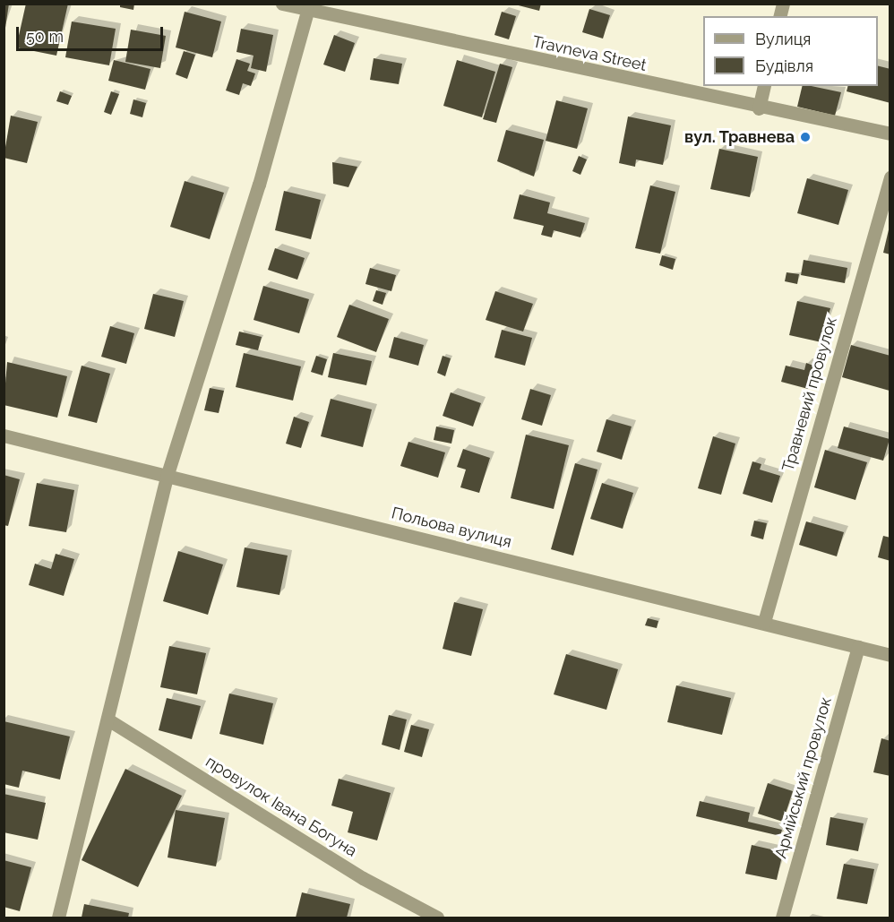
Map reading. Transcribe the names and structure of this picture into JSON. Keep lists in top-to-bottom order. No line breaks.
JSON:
{"streets":{"street":["Travneva Street","Травневий провулок","Польова вулиця","Армійський провулок","провулок Івана Богуна"]},"crossings":[["Травневий провулок","Польова вулиця"],["Польова вулиця","Армійський провулок"]],"places":["вул. Травнева"],"legend":["Вулиця","Будівля"],"scale_bar":"50 m"}
